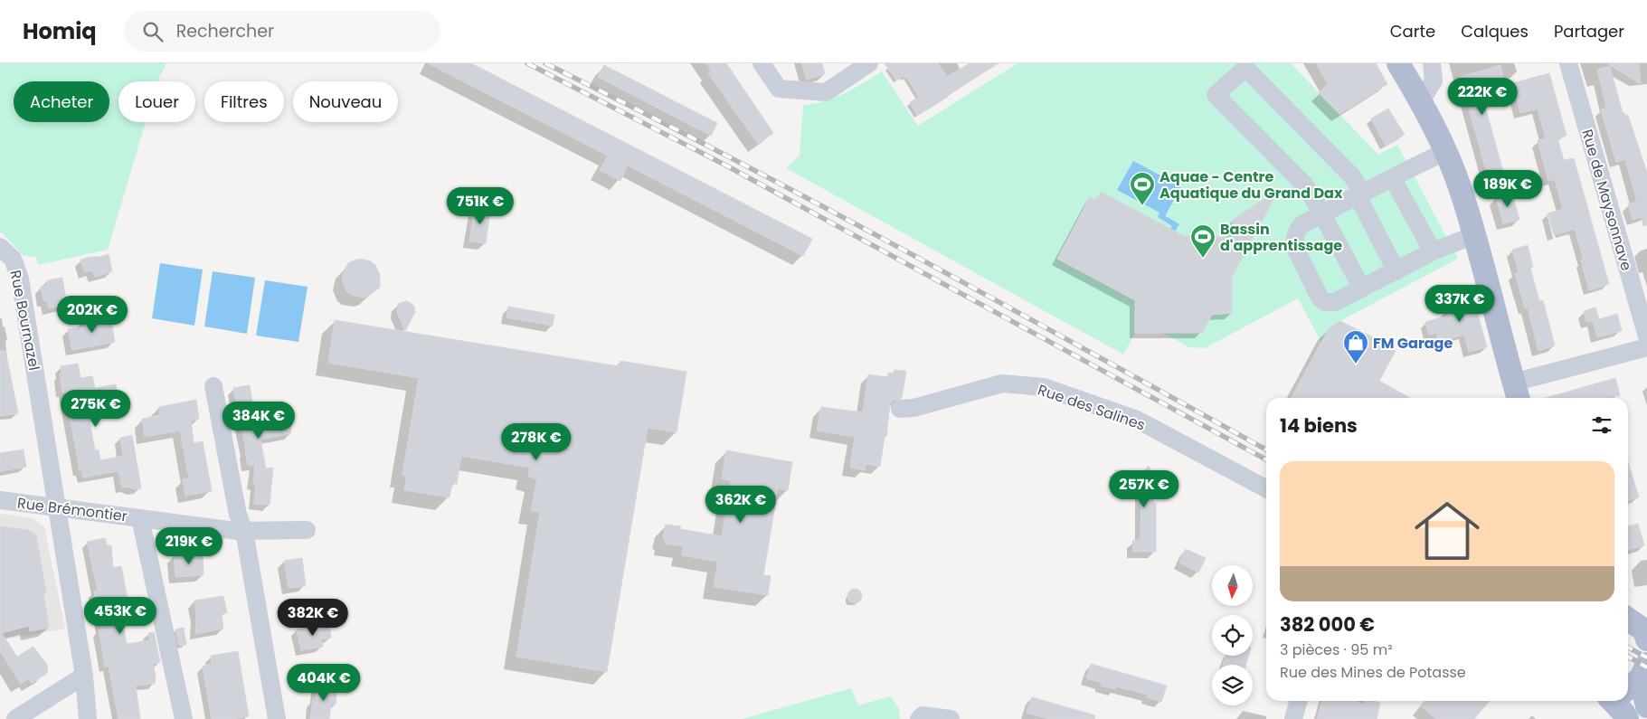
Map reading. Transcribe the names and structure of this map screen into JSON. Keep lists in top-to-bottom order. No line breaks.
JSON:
{"streets":{"street":["Rue de Maysonnave","Rue Bournazel","Rue des Salines","Rue Brémontier"]},"crossings":[["Rue Bournazel","Rue Brémontier"]],"places":{"sports":["Aquae - Centre Aquatique du Grand Dax","Bassin d'apprentissage"],"shop":["FM Garage"]},"north":"bottom","page":{"header":"Homiq","search":"Rechercher","nav":["Carte","Calques","Partager"],"price":["222K €","189K €","751K €","337K €","202K €","275K €","384K €","278K €","257K €","362K €","219K €","453K €","382K €","404K €"],"chip":["Acheter","Louer","Filtres","Nouveau"],"heading":"14 biens","list":[{"name":"382 000 €","note":"3 pièces · 95 m² · Rue des Mines de Potasse"}]}}
